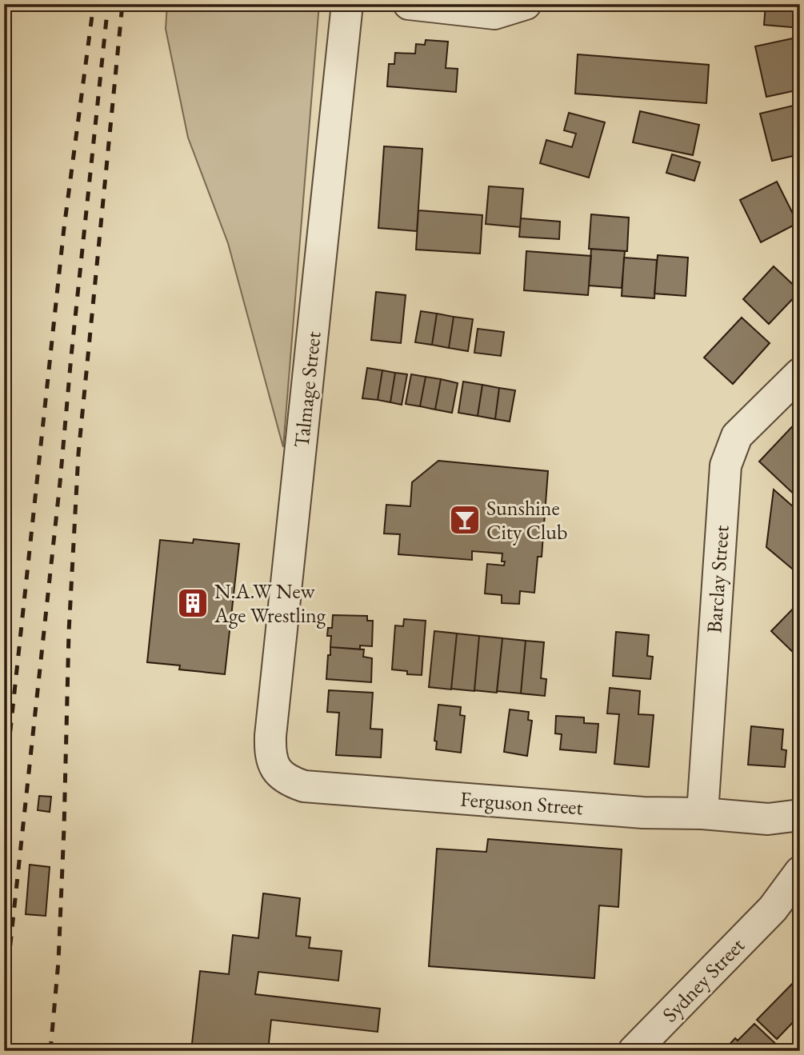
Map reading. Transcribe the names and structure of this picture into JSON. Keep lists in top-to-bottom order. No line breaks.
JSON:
{"streets":{"street":["Talmage Street","Barclay Street","Ferguson Street","Sydney Street"]},"crossings":[["Talmage Street","Ferguson Street"],["Barclay Street","Ferguson Street"]],"places":{"bar":["Sunshine City Club"],"building":["N.A.W New Age Wrestling"]}}
